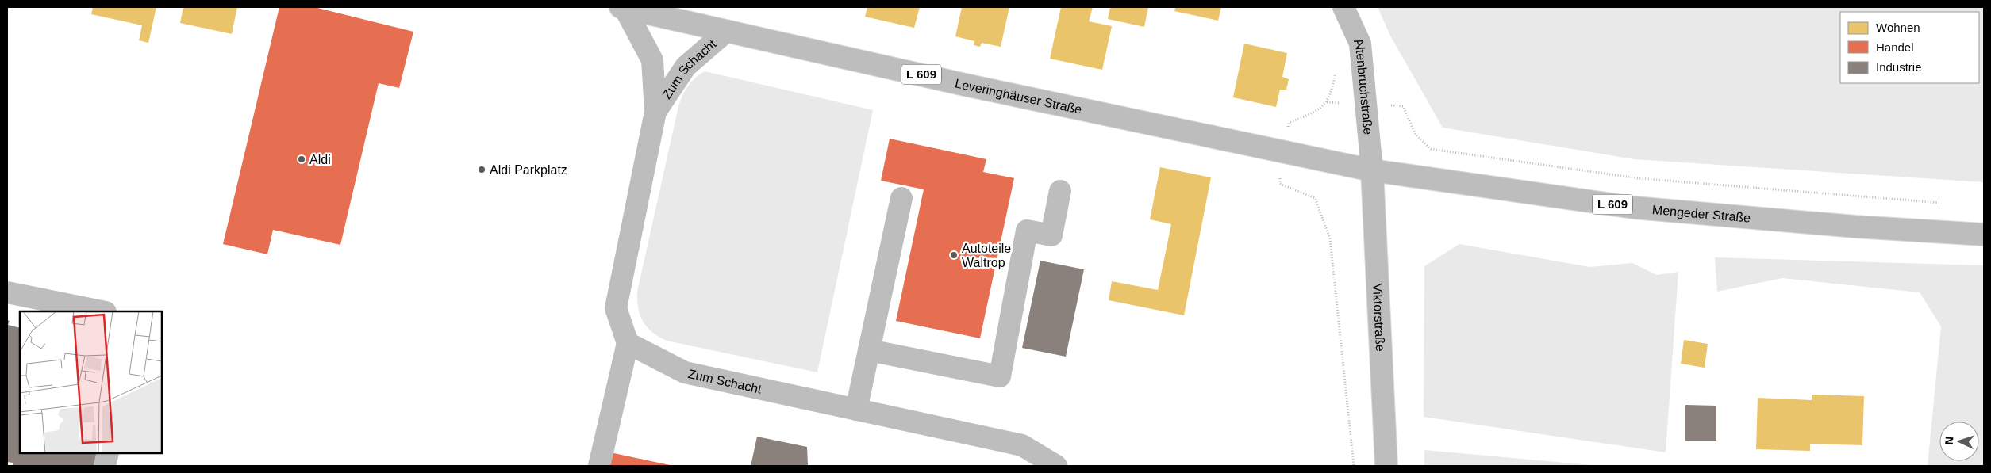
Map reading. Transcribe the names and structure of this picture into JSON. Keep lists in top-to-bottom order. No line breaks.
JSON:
{"streets":{"main road":["Zum Schacht","L 609","Altenbruchstraße","Leveringhäuser Straße","Mengeder Straße","Viktorstraße"]},"crossings":[["Zum Schacht","Leveringhäuser Straße"],["Altenbruchstraße","Leveringhäuser Straße"],["Altenbruchstraße","Mengeder Straße"],["Altenbruchstraße","Viktorstraße"],["Leveringhäuser Straße","Mengeder Straße"],["Leveringhäuser Straße","Viktorstraße"],["Mengeder Straße","Viktorstraße"]],"places":["Aldi","Aldi Parkplatz","Autoteile Waltrop"],"legend":["Wohnen","Handel","Industrie"],"north":"left"}
